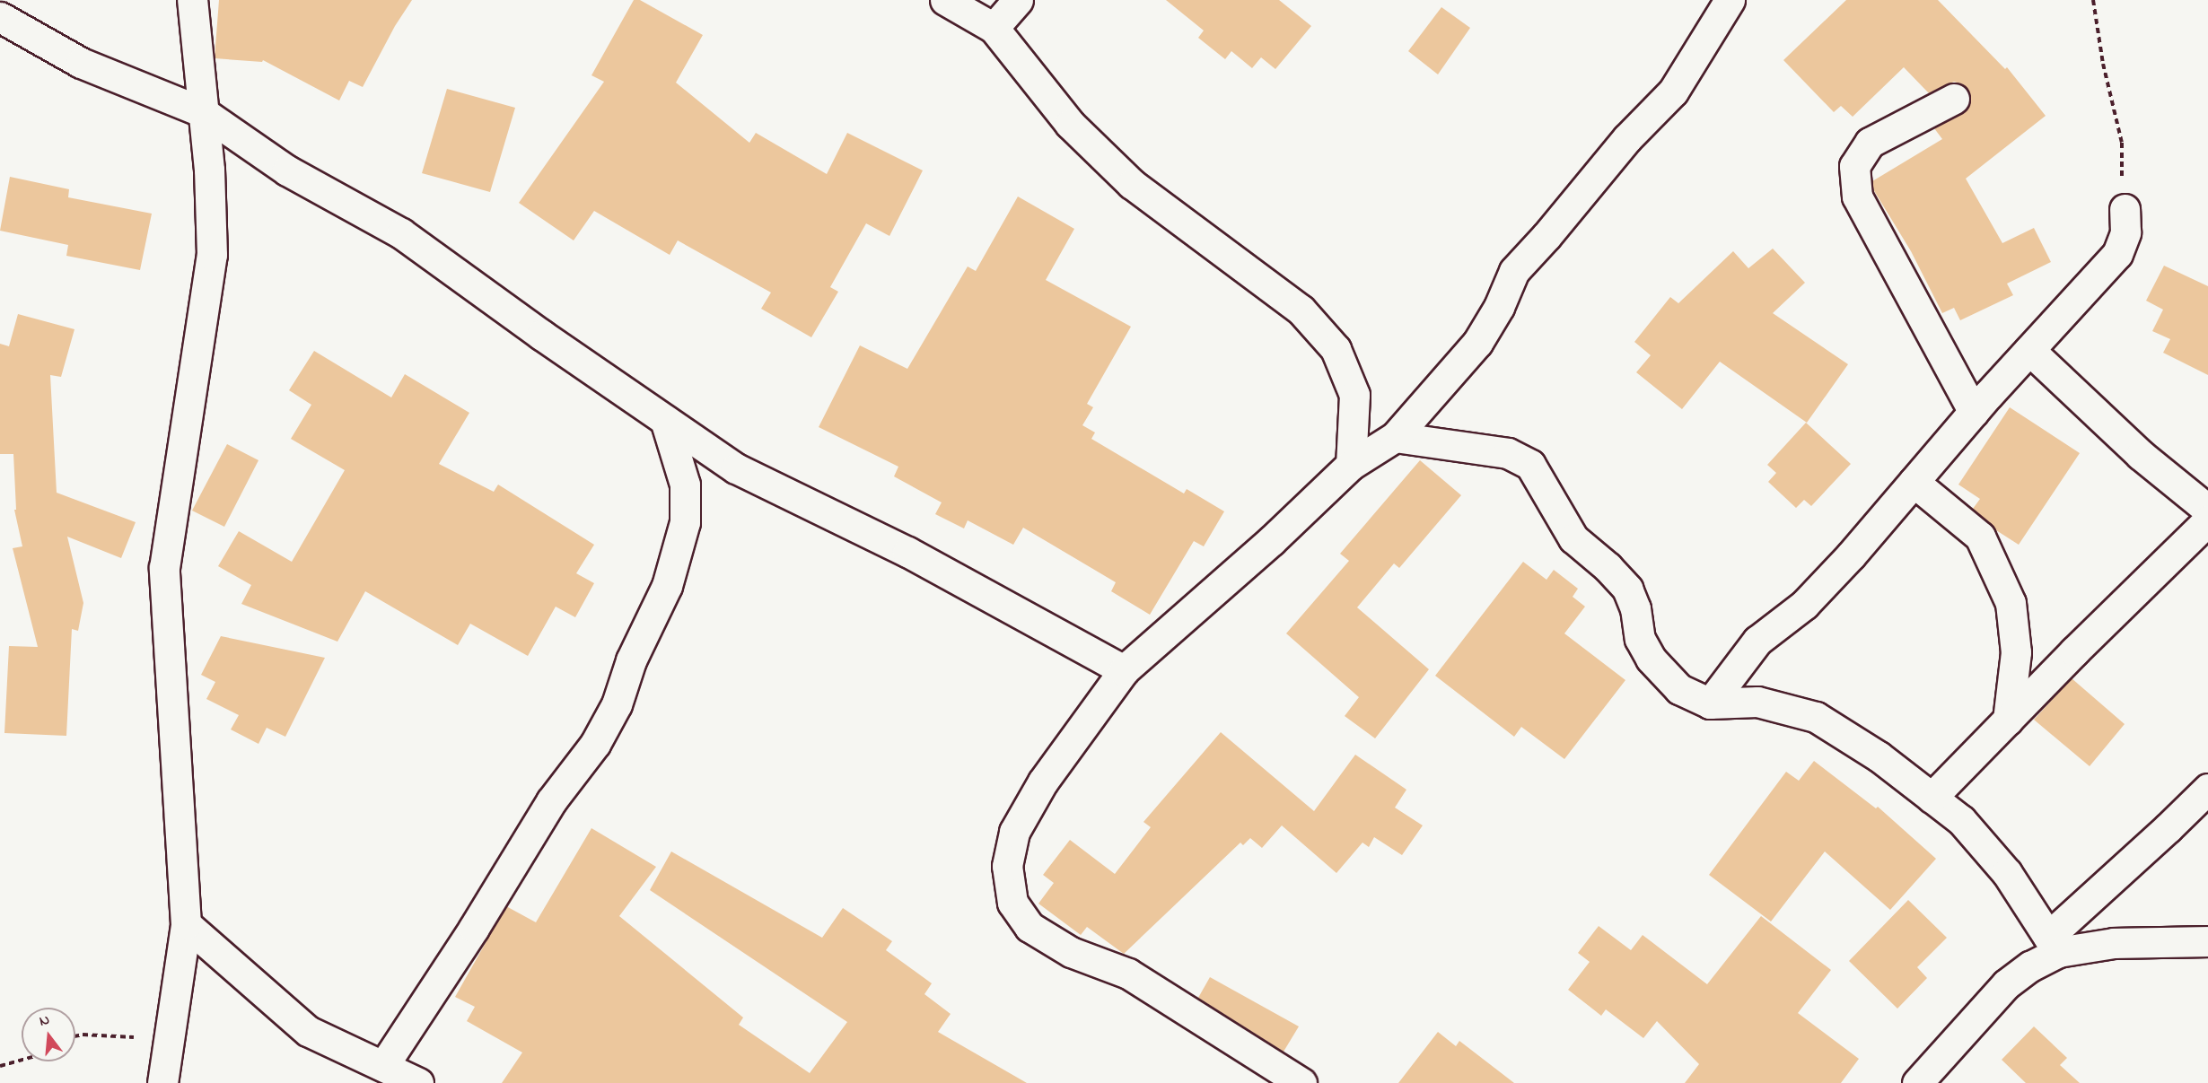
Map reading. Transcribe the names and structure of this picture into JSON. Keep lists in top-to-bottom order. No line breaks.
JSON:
{"north":"top"}
